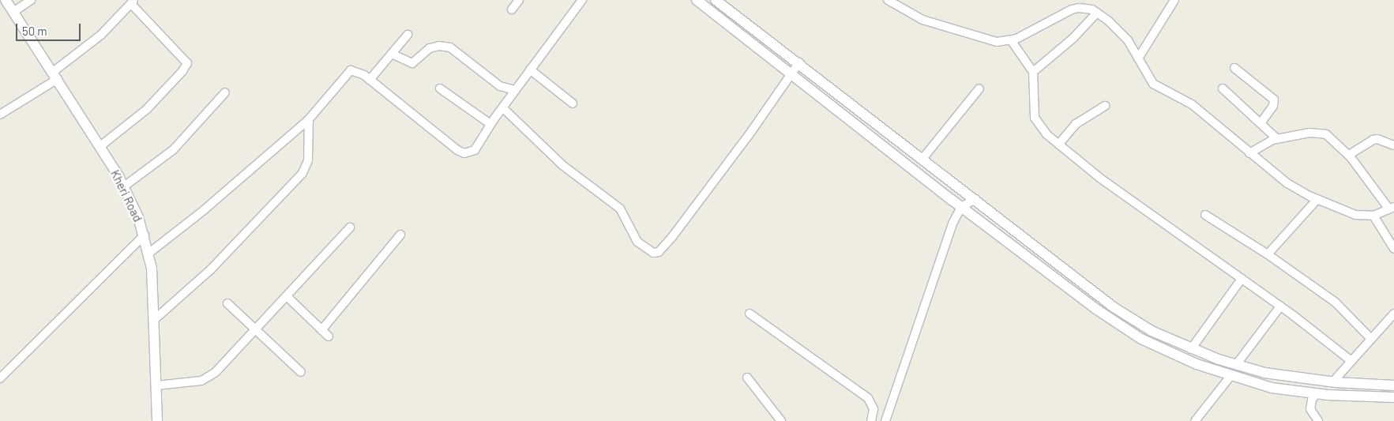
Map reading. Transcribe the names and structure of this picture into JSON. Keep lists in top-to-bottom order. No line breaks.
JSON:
{"streets":{"street":["Kheri Road"]},"scale_bar":"50 m"}
